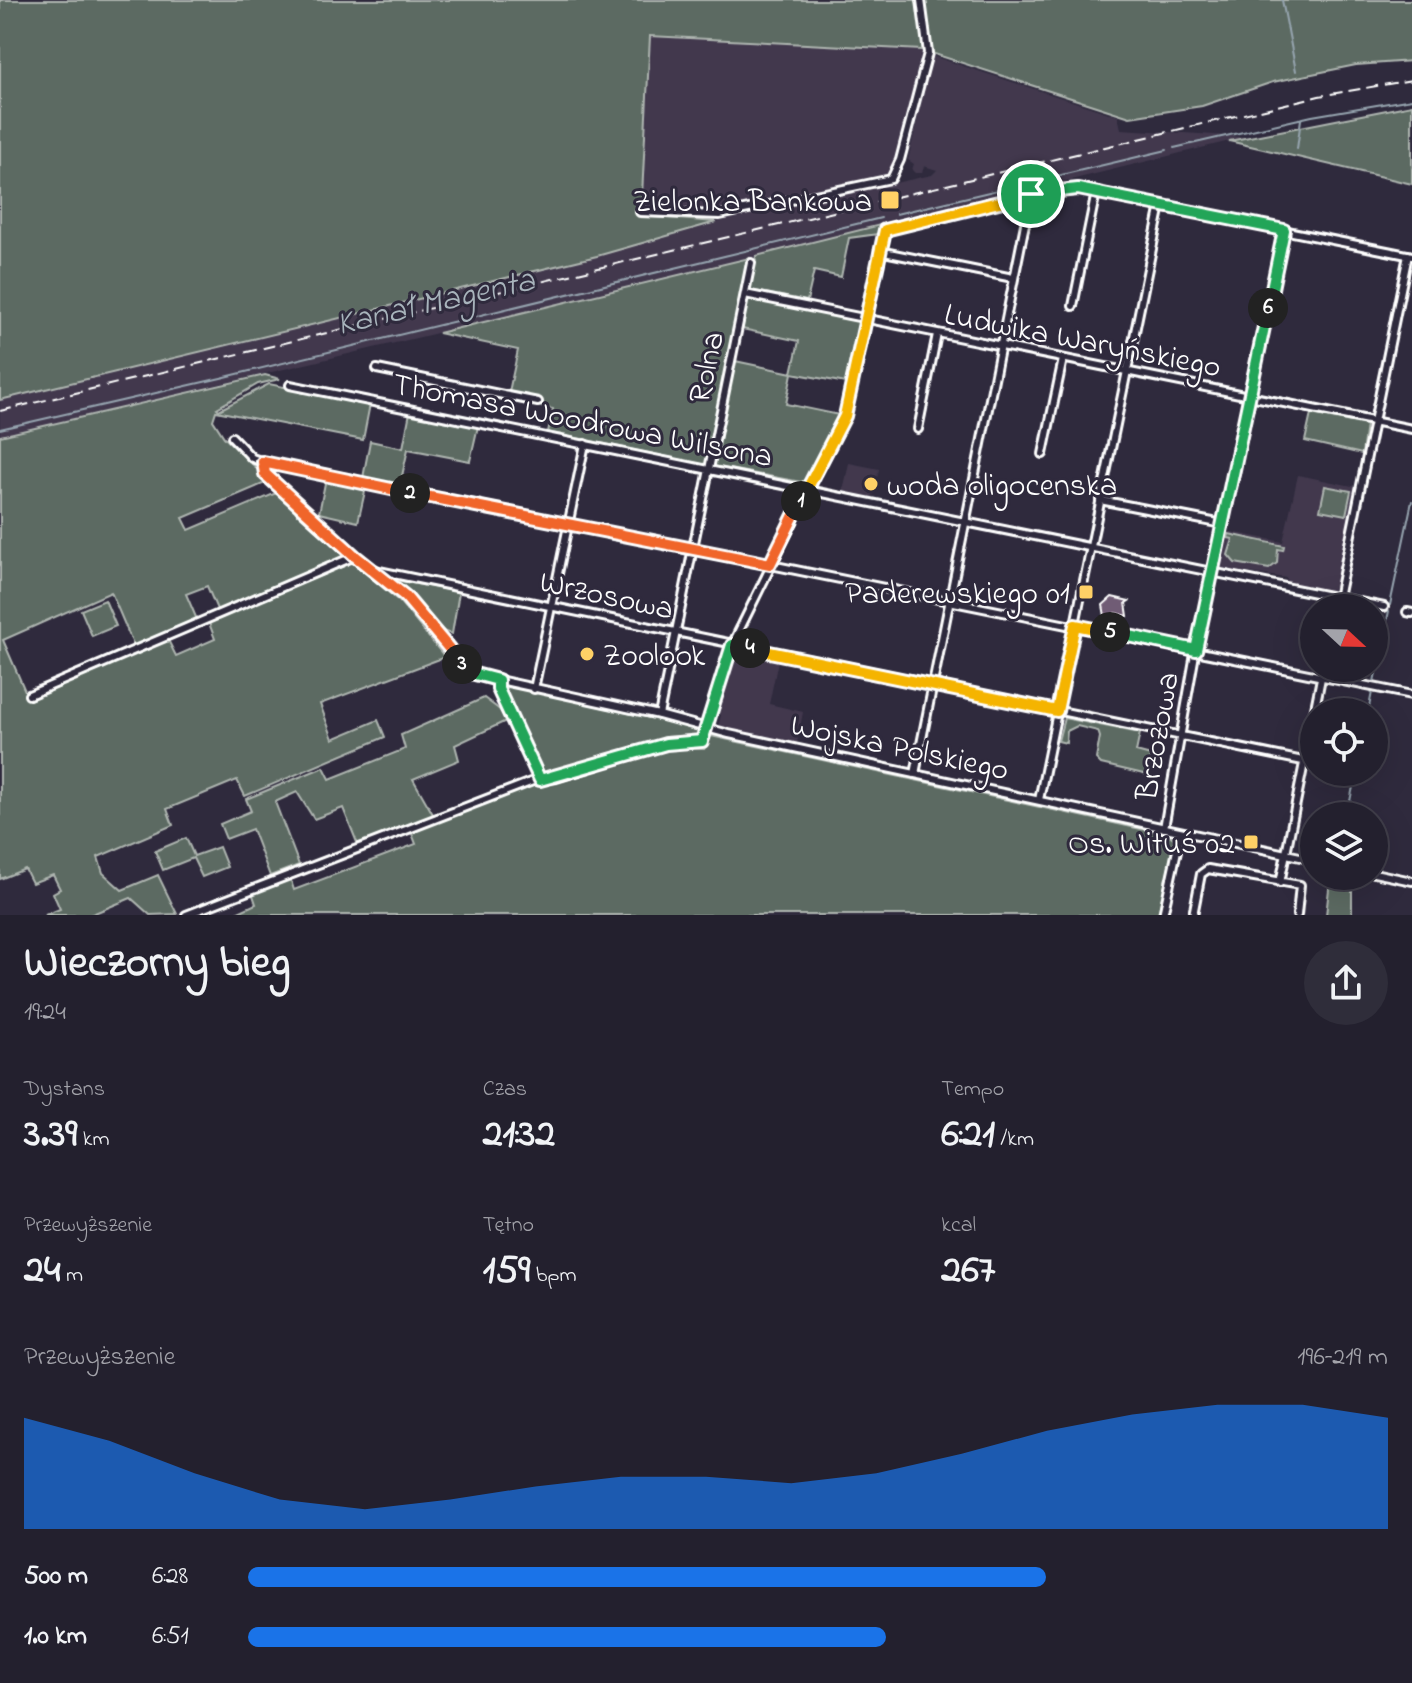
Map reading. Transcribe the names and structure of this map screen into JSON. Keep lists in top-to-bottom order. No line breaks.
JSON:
{"streets":{"street":["Ludwika Waryńskiego","Rolna","Thomasa Woodrowa Wilsona","Wrzosowa","Brzozowa","Wojska Polskiego"]},"crossings":[["Ludwika Waryńskiego","Rolna"],["Ludwika Waryńskiego","Brzozowa"],["Rolna","Thomasa Woodrowa Wilsona"],["Rolna","Wrzosowa"],["Rolna","Wojska Polskiego"],["Thomasa Woodrowa Wilsona","Brzozowa"],["Wrzosowa","Brzozowa"],["Wrzosowa","Wojska Polskiego"],["Brzozowa","Wojska Polskiego"]],"water":["Kanał Magenta"],"places":{"transit":["Zielonka Bankowa","Paderewskiego 01","Os. Wituś 02"],"other":["woda oligocenska","Zoolook"]},"north":"right","page":{"pins":["6","2","1","5","4","3"],"heading":["Wieczorny bieg","19:24"],"stats":[["Dystans","3.39 km"],["Czas","21:32"],["Tempo","6:21 /km"],["Przewyższenie","24 m"],["Tętno","159 bpm"],["kcal","267"]],"chart":["Przewyższenie","196–219 m"],"list":[{"name":"500 m","note":"6:28"},{"name":"1.0 km","note":"6:51"}]}}
